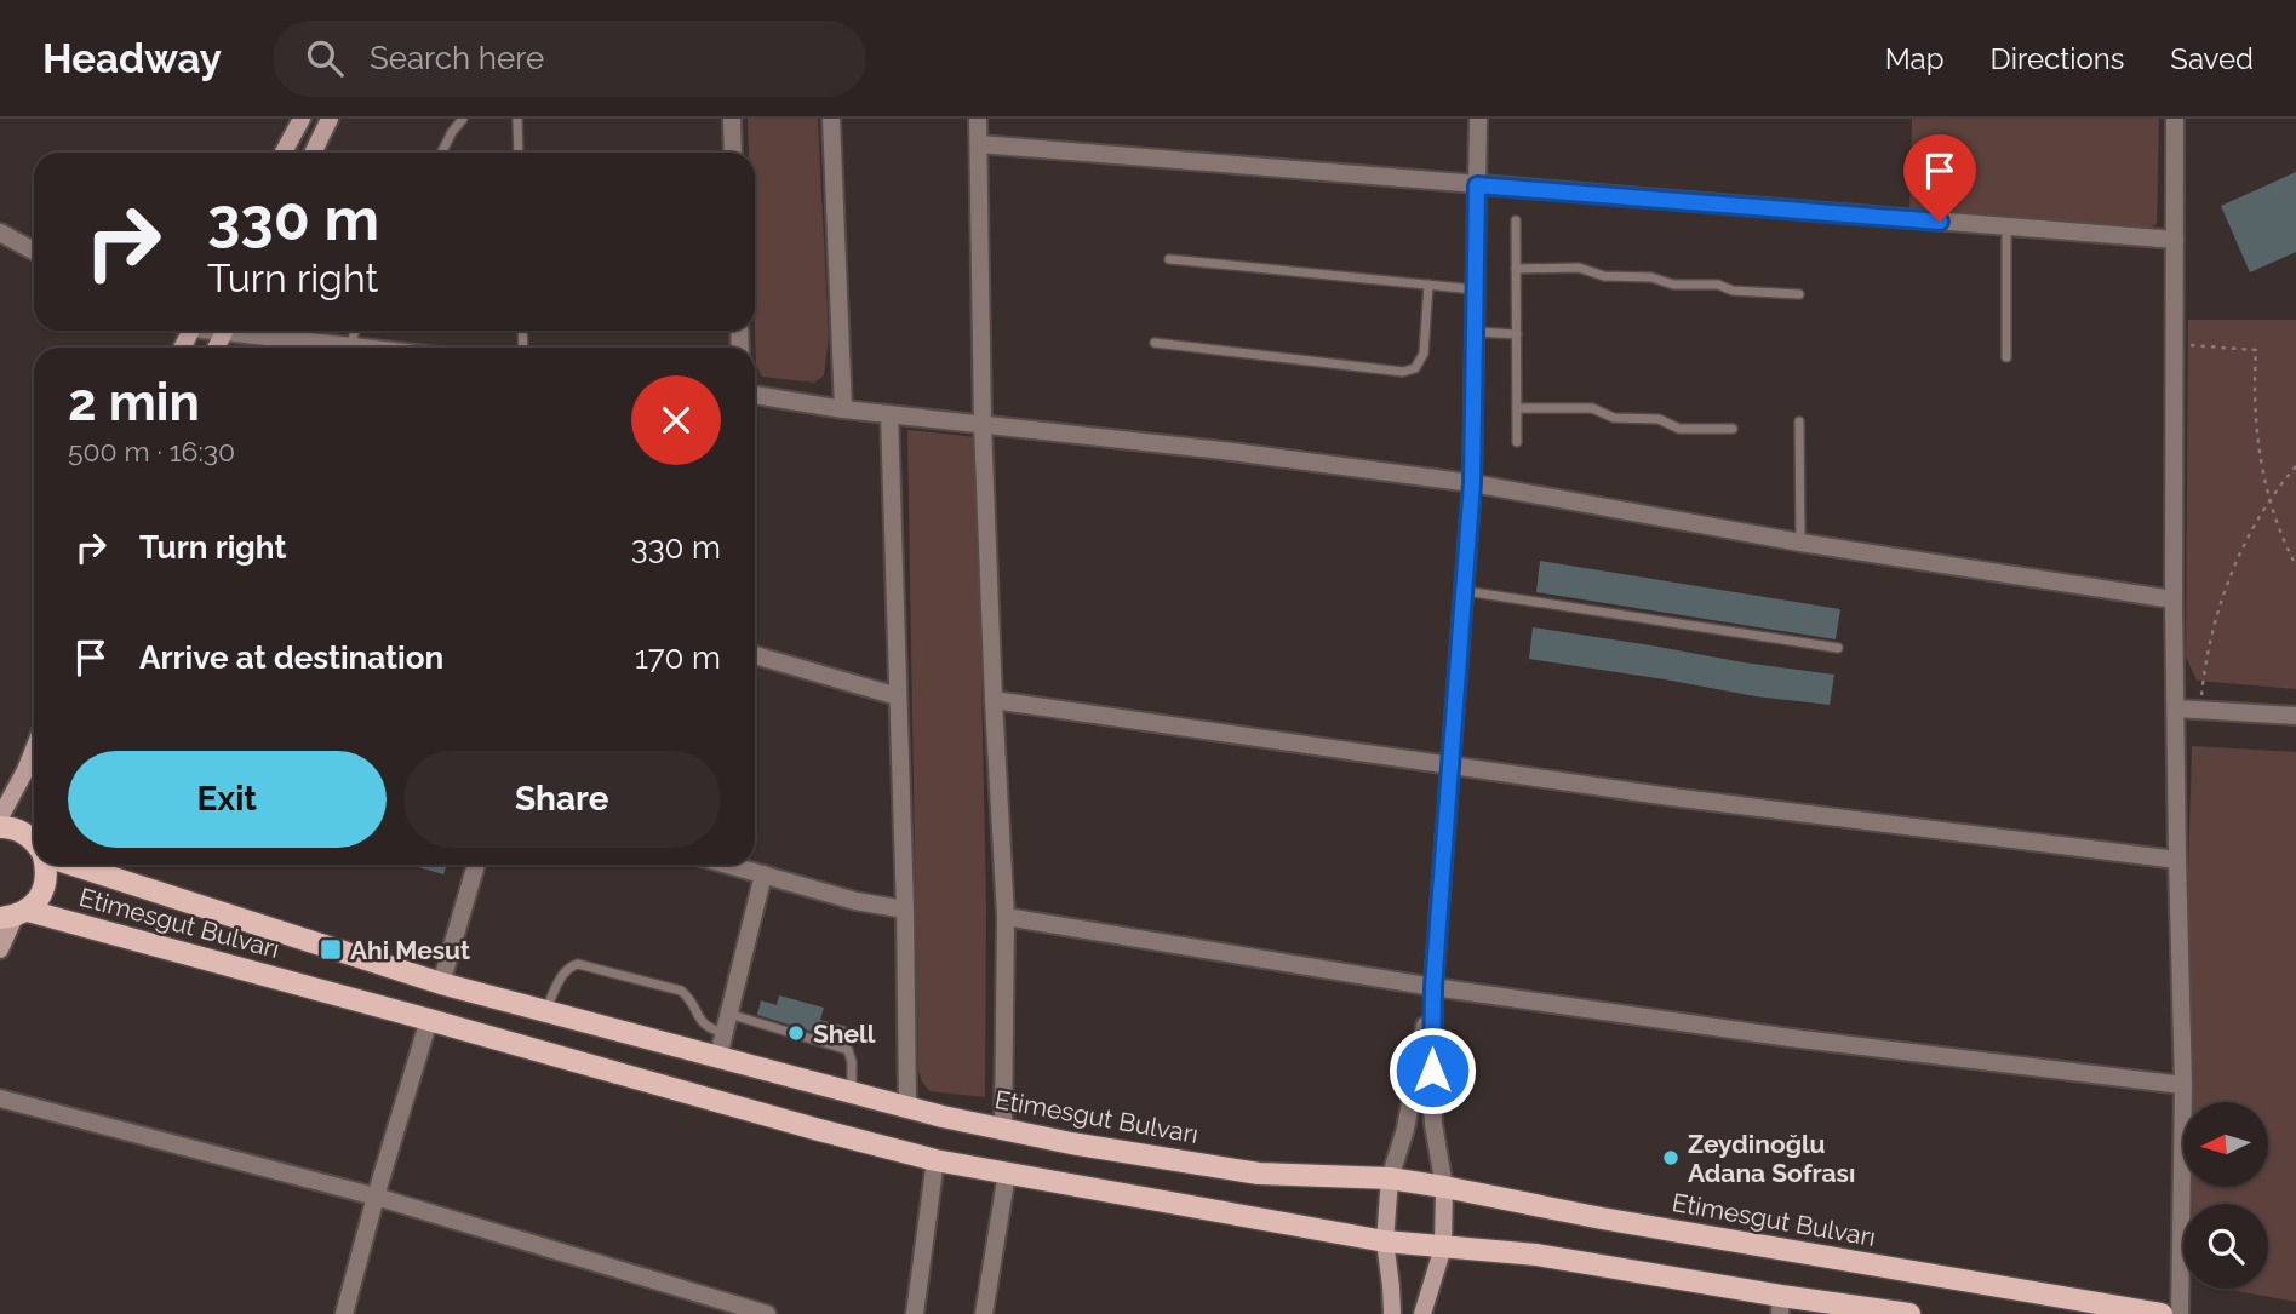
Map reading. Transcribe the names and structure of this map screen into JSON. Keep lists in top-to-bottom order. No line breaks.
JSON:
{"streets":{"main road":["Etimesgut Bulvarı"]},"places":{"transit":["Ahi Mesut"],"other":["Shell","Zeydinoğlu Adana Sofrası"]},"north":"left","page":{"header":"Headway","search":"Search here","nav":["Map","Directions","Saved"],"turn":["330 m","Turn right"],"heading":["2 min","500 m · 16:30"],"list":[{"name":"Turn right","value":"330 m"},{"name":"Arrive at destination","value":"170 m"}],"buttons":["Exit","Share"]}}
